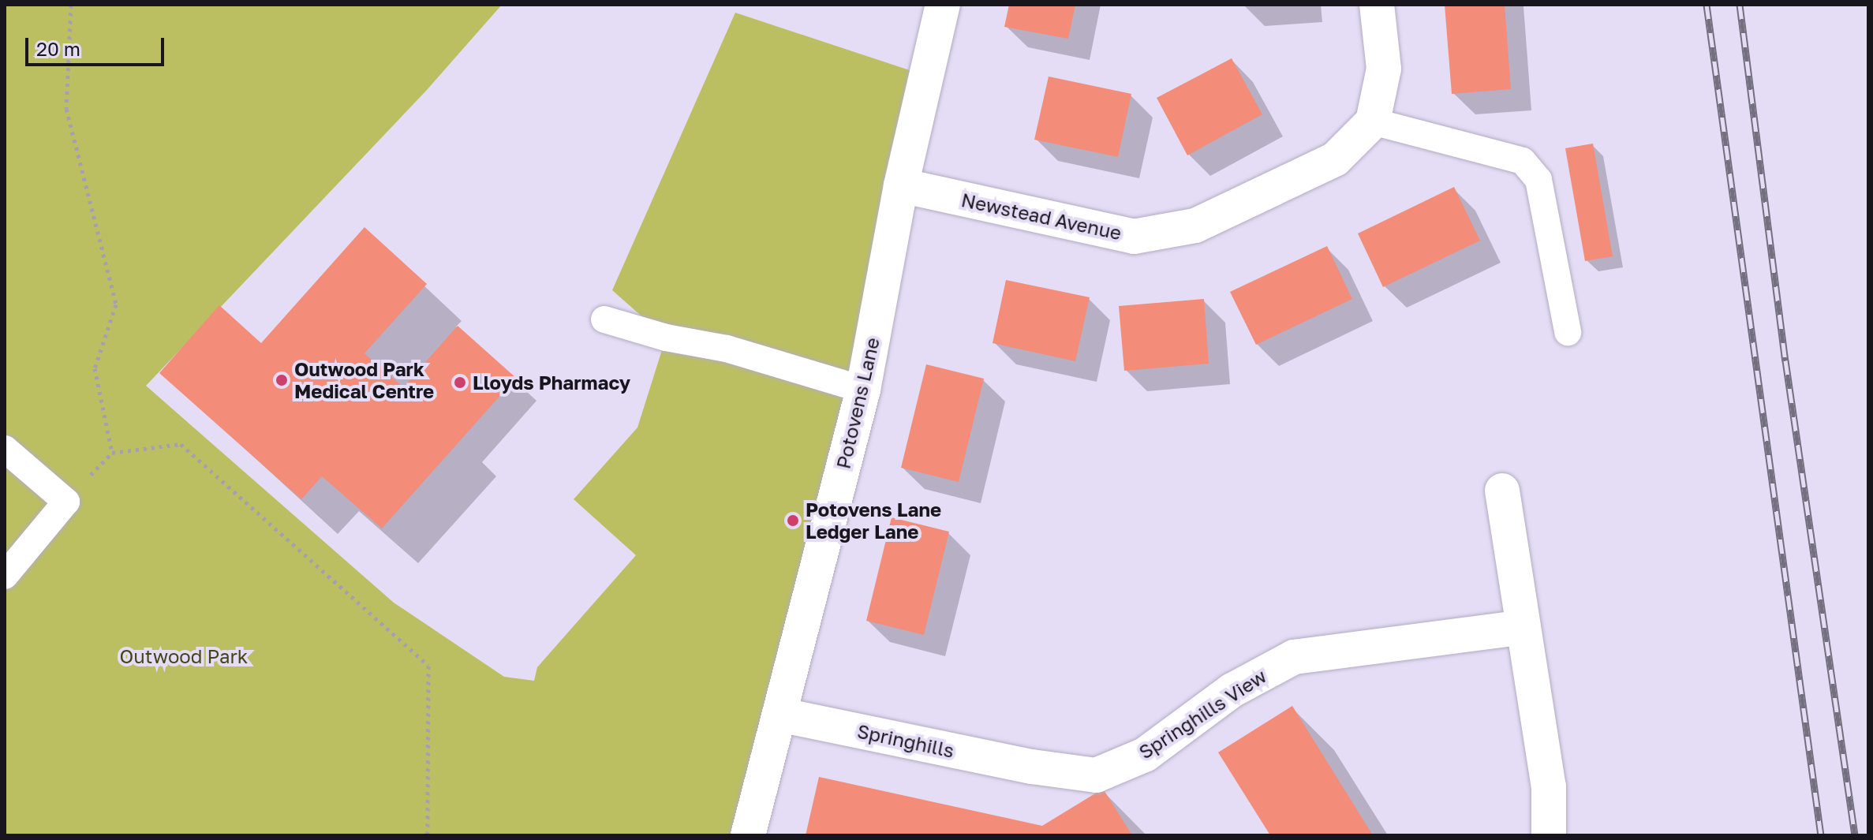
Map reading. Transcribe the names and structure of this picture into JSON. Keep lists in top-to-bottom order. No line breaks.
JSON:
{"streets":{"street":["Newstead Avenue","Potovens Lane","Springhills View","Springhills"]},"crossings":[["Newstead Avenue","Potovens Lane"],["Potovens Lane","Springhills"],["Springhills View","Springhills"]],"parks":["Outwood Park"],"places":["Outwood Park Medical Centre","Lloyds Pharmacy","Potovens Lane Ledger Lane"],"scale_bar":"20 m"}
